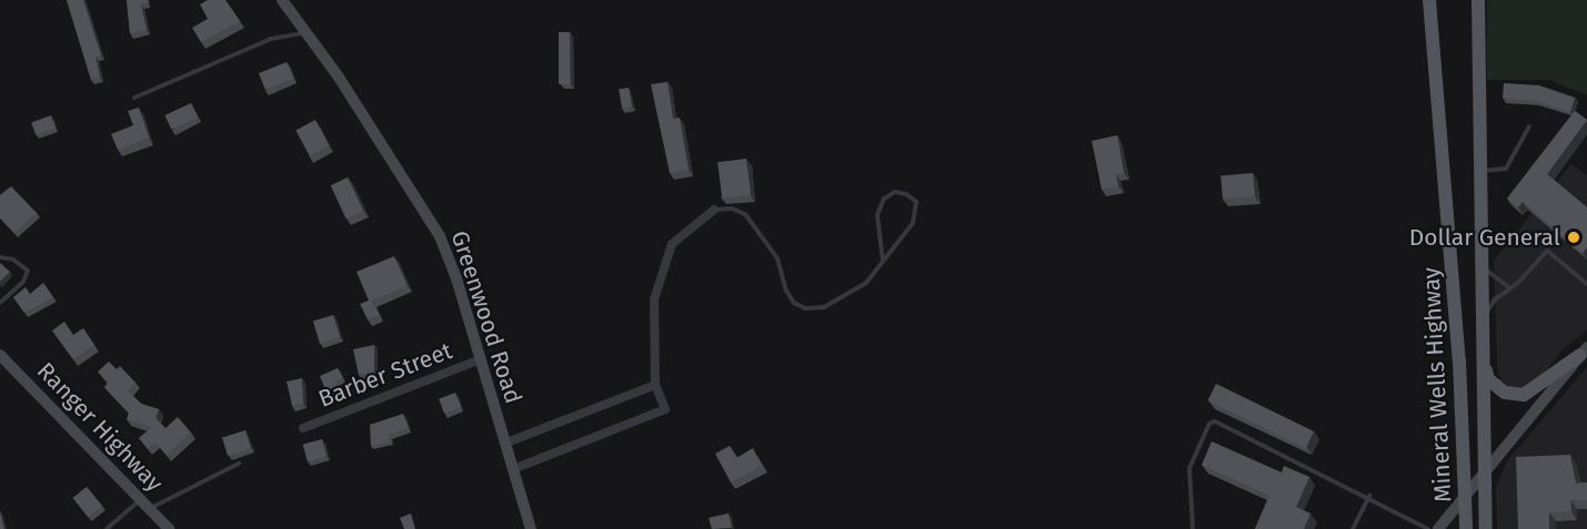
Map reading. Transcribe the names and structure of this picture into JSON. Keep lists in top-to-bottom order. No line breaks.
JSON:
{"streets":{"main road":["Mineral Wells Highway"],"street":["Greenwood Road","Barber Street","Ranger Highway"]},"crossings":[["Greenwood Road","Barber Street"]],"places":["Dollar General"]}
